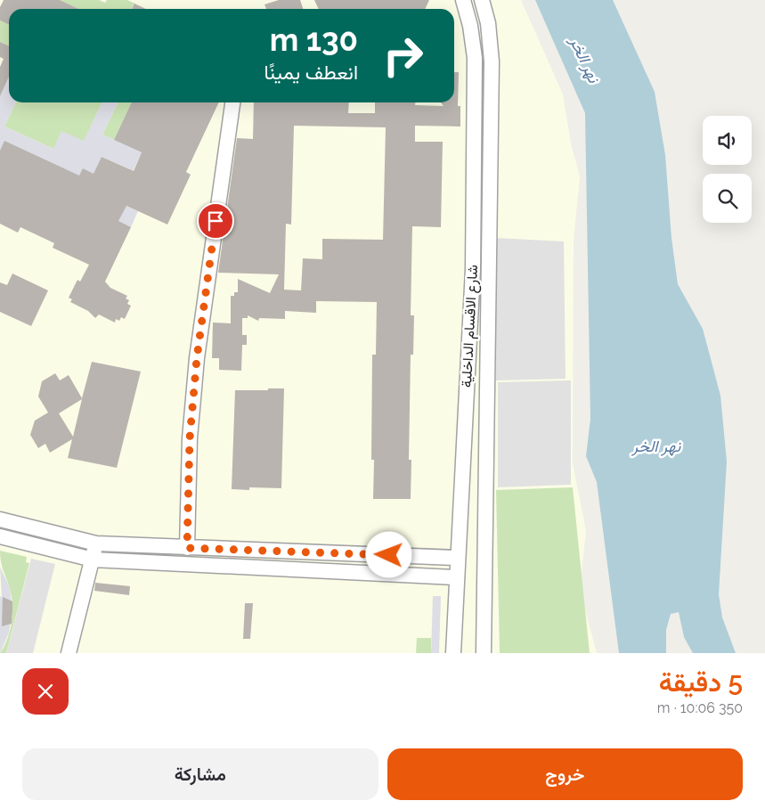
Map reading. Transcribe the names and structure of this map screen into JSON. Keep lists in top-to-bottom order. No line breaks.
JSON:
{"streets":{"street":["شارع الاقسام الداخلية"]},"water":["نهر الخر"],"page":{"turn":["130 m","انعطف يمينًا"],"heading":["5 دقيقة","350 m · 10:06"],"buttons":["خروج","مشاركة"]}}
